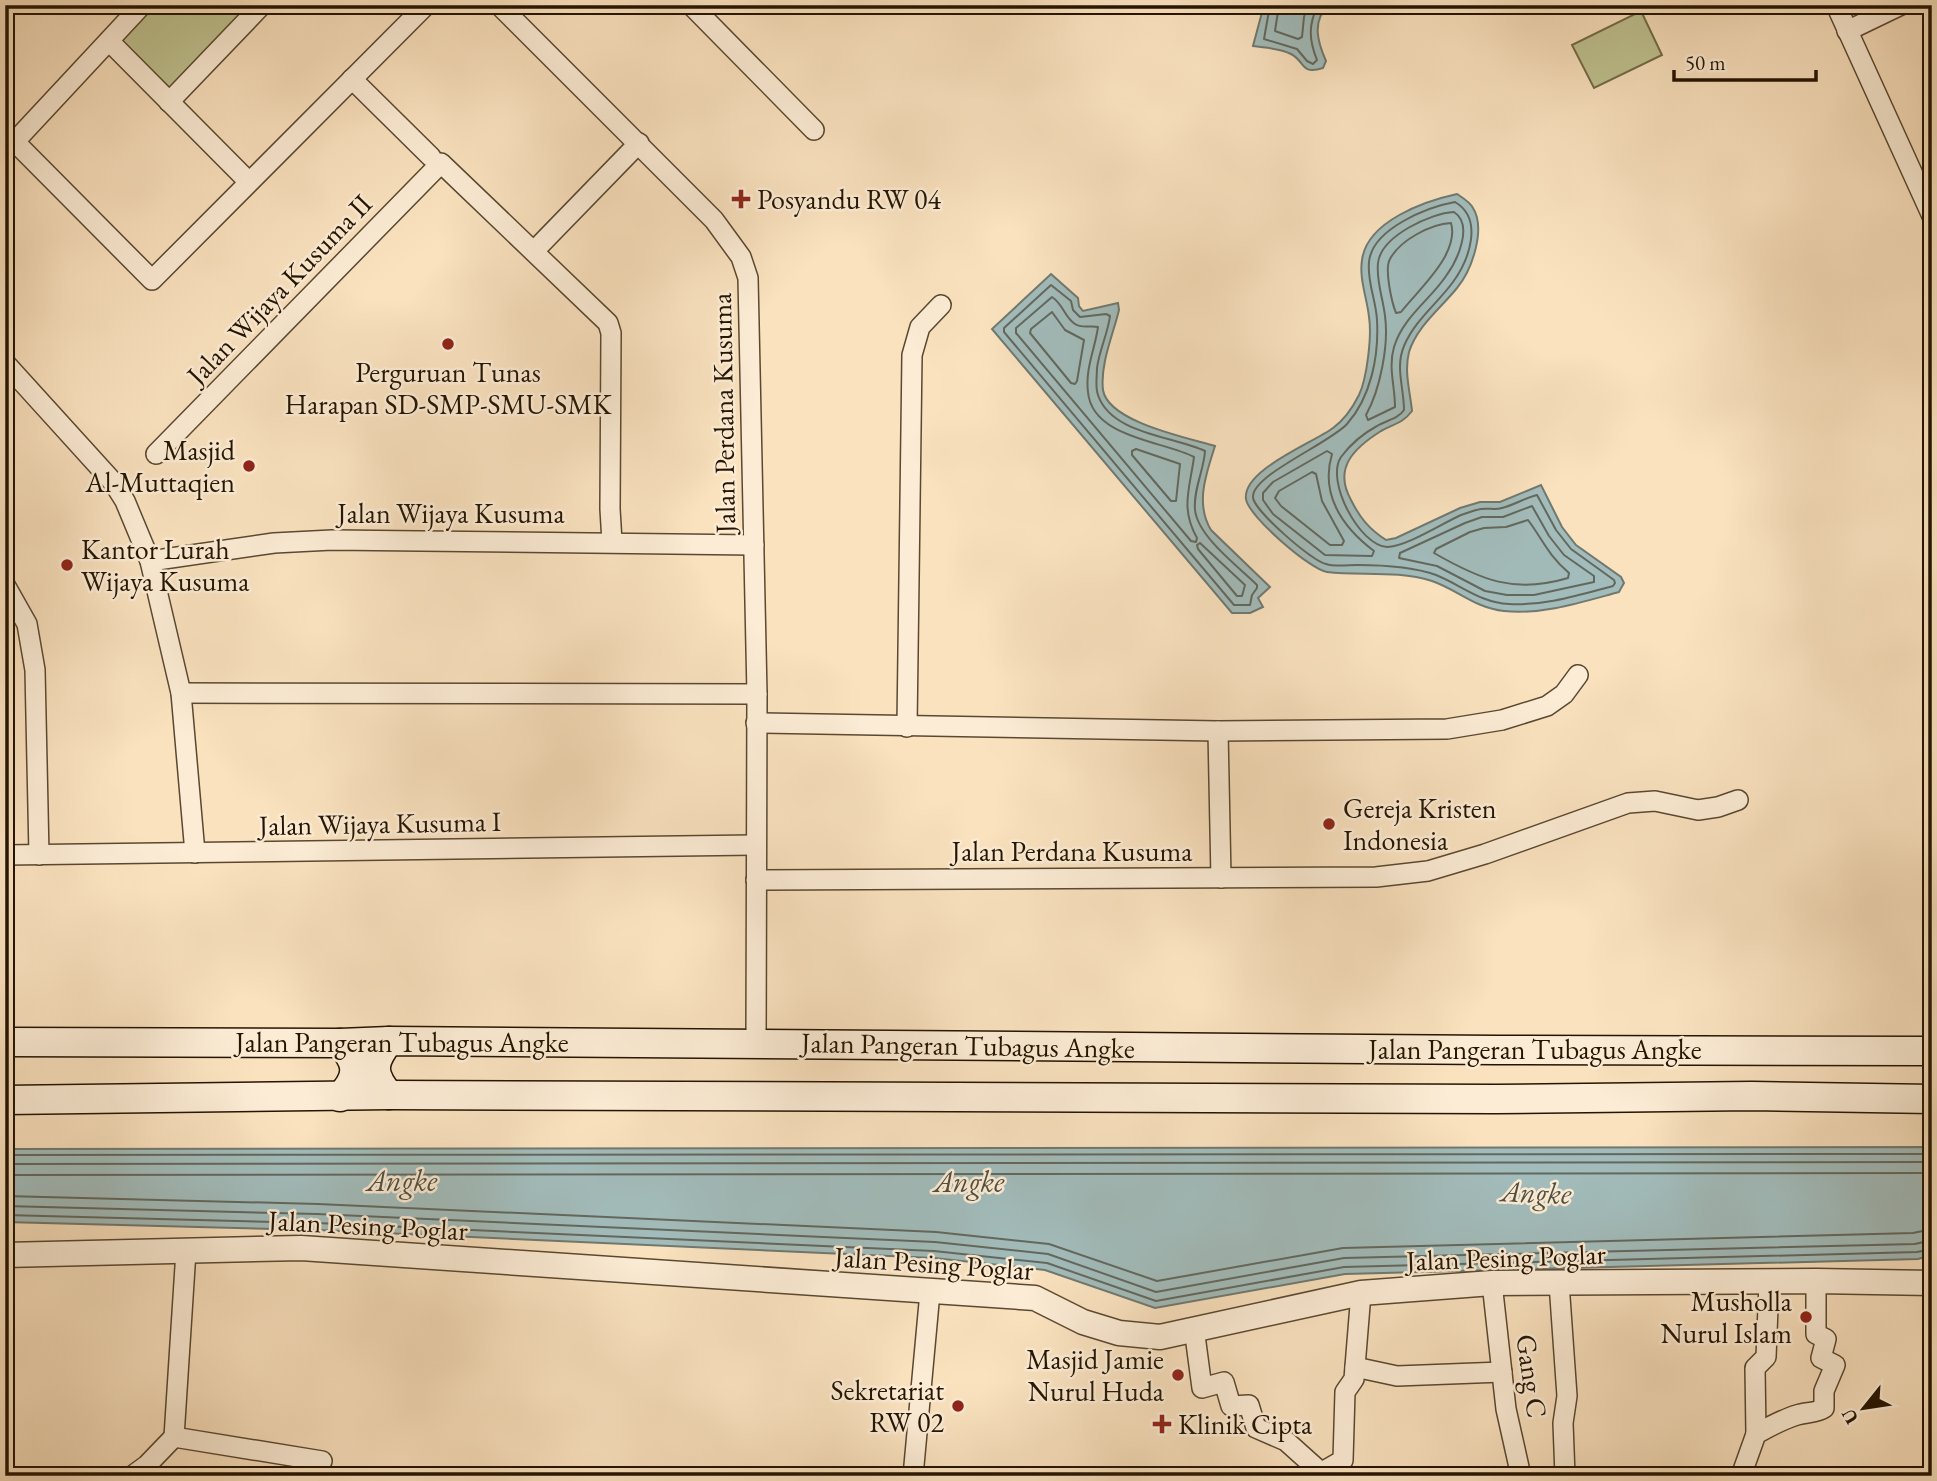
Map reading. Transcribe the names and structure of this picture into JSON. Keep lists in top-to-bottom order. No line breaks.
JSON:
{"streets":{"main road":["Jalan Pangeran Tubagus Angke"],"street":["Jalan Wijaya Kusuma II","Jalan Perdana Kusuma","Jalan Wijaya Kusuma","Jalan Wijaya Kusuma I","Jalan Pesing Poglar","Gang C"]},"crossings":[["Jalan Perdana Kusuma","Jalan Wijaya Kusuma"],["Jalan Perdana Kusuma","Jalan Wijaya Kusuma I"],["Jalan Perdana Kusuma","Jalan Pangeran Tubagus Angke"],["Jalan Pesing Poglar","Gang C"]],"water":["Angke"],"places":{"health":["Posyandu RW 04","Klinik Cipta"],"other":["Perguruan Tunas Harapan SD-SMP-SMU-SMK","Masjid Al-Muttaqien","Kantor Lurah Wijaya Kusuma","Gereja Kristen Indonesia","Musholla Nurul Islam","Masjid Jamie Nurul Huda","Sekretariat RW 02"]},"scale_bar":"50 m","north":"bottom left"}
